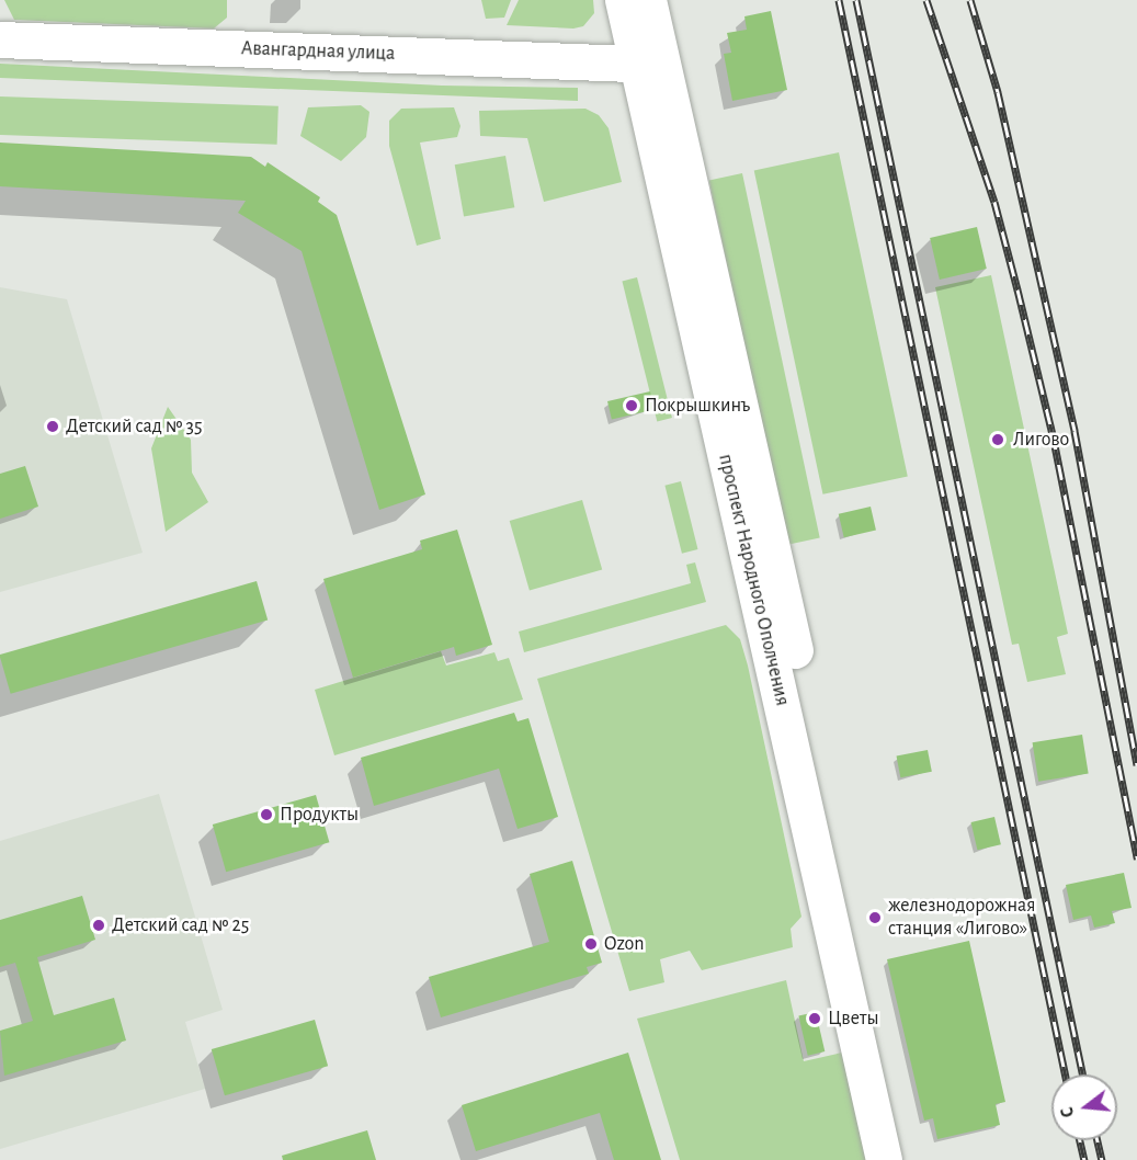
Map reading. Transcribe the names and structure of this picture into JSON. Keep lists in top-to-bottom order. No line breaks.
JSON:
{"streets":{"main road":["Авангардная улица","проспект Народного Ополчения"]},"crossings":[["Авангардная улица","проспект Народного Ополчения"]],"places":["Покрышкинъ","Детский сад № 35","Лигово","Продукты","железнодорожная станция «Лигово»","Детский сад № 25","Ozon","Цветы"],"north":"left"}
